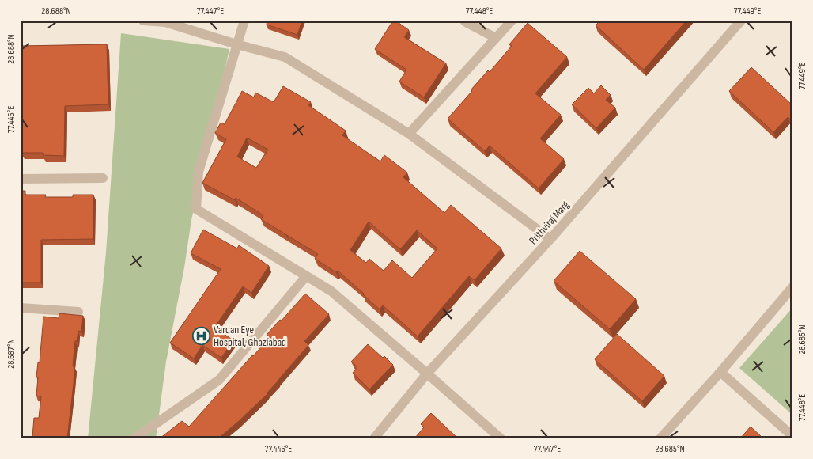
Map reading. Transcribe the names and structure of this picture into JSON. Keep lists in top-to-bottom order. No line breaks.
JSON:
{"streets":{"street":["Prithviraj Marg"]},"places":{"hospital":["Vardan Eye Hospital, Ghaziabad"]},"coordinates":["28.688°N","77.447°E","77.448°E","77.449°E","77.446°E","28.685°N","28.687°N"]}
